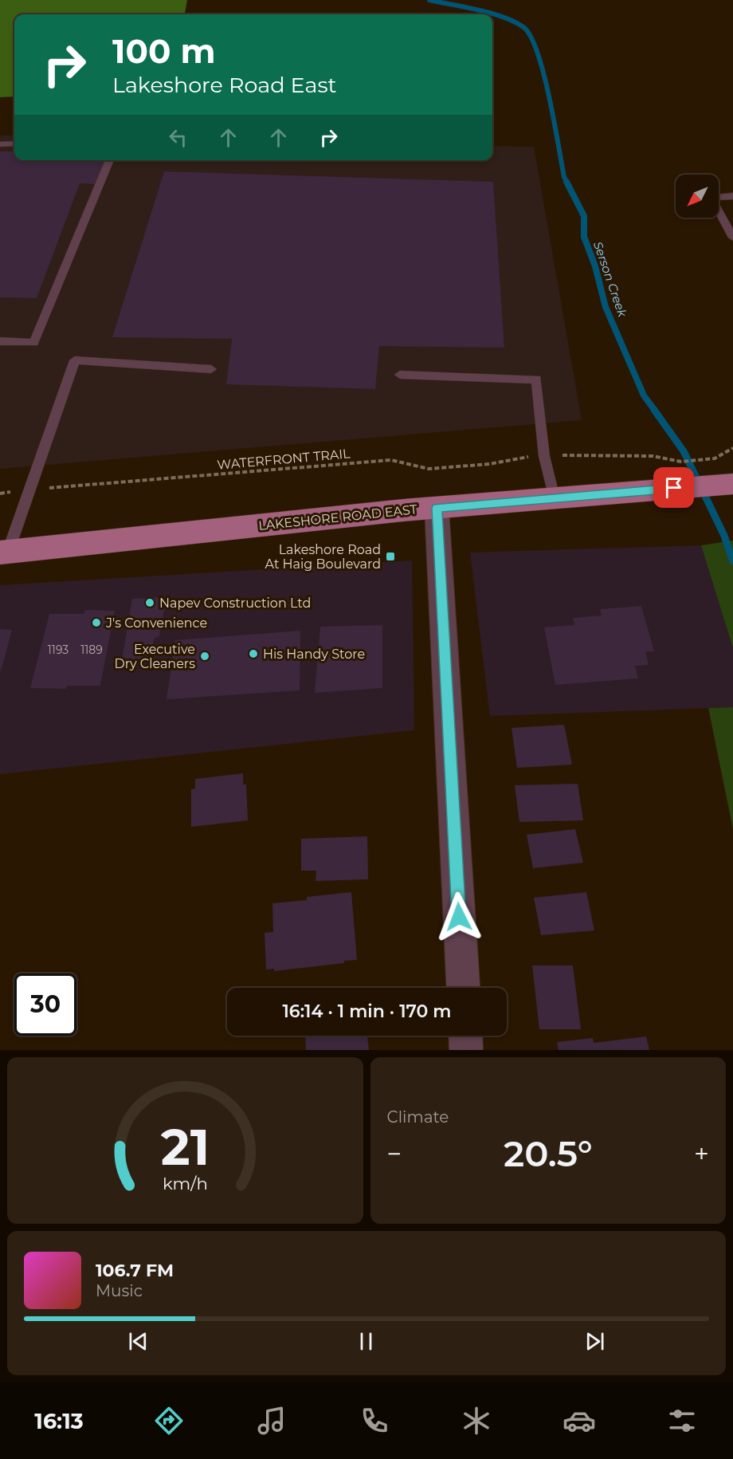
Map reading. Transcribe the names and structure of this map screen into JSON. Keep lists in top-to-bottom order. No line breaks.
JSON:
{"streets":{"main road":["LAKESHORE ROAD EAST"],"path":["WATERFRONT TRAIL"]},"water":["Serson Creek"],"places":{"transit":["Lakeshore Road At Haig Boulevard"],"other":["Napev Construction Ltd","J's Convenience","His Handy Store","Executive Dry Cleaners"]},"house_numbers":["1193","1189"],"north":"bottom left","page":{"turn":["100 m","Lakeshore Road East"],"limit":"30","trip":"16:14 · 1 min · 170 m","tile":"Climate","heat":["−","20.5°","+"],"song":["106.7 FM","Music"],"tabs":"16:13","gauge":["21","km/h"]}}
